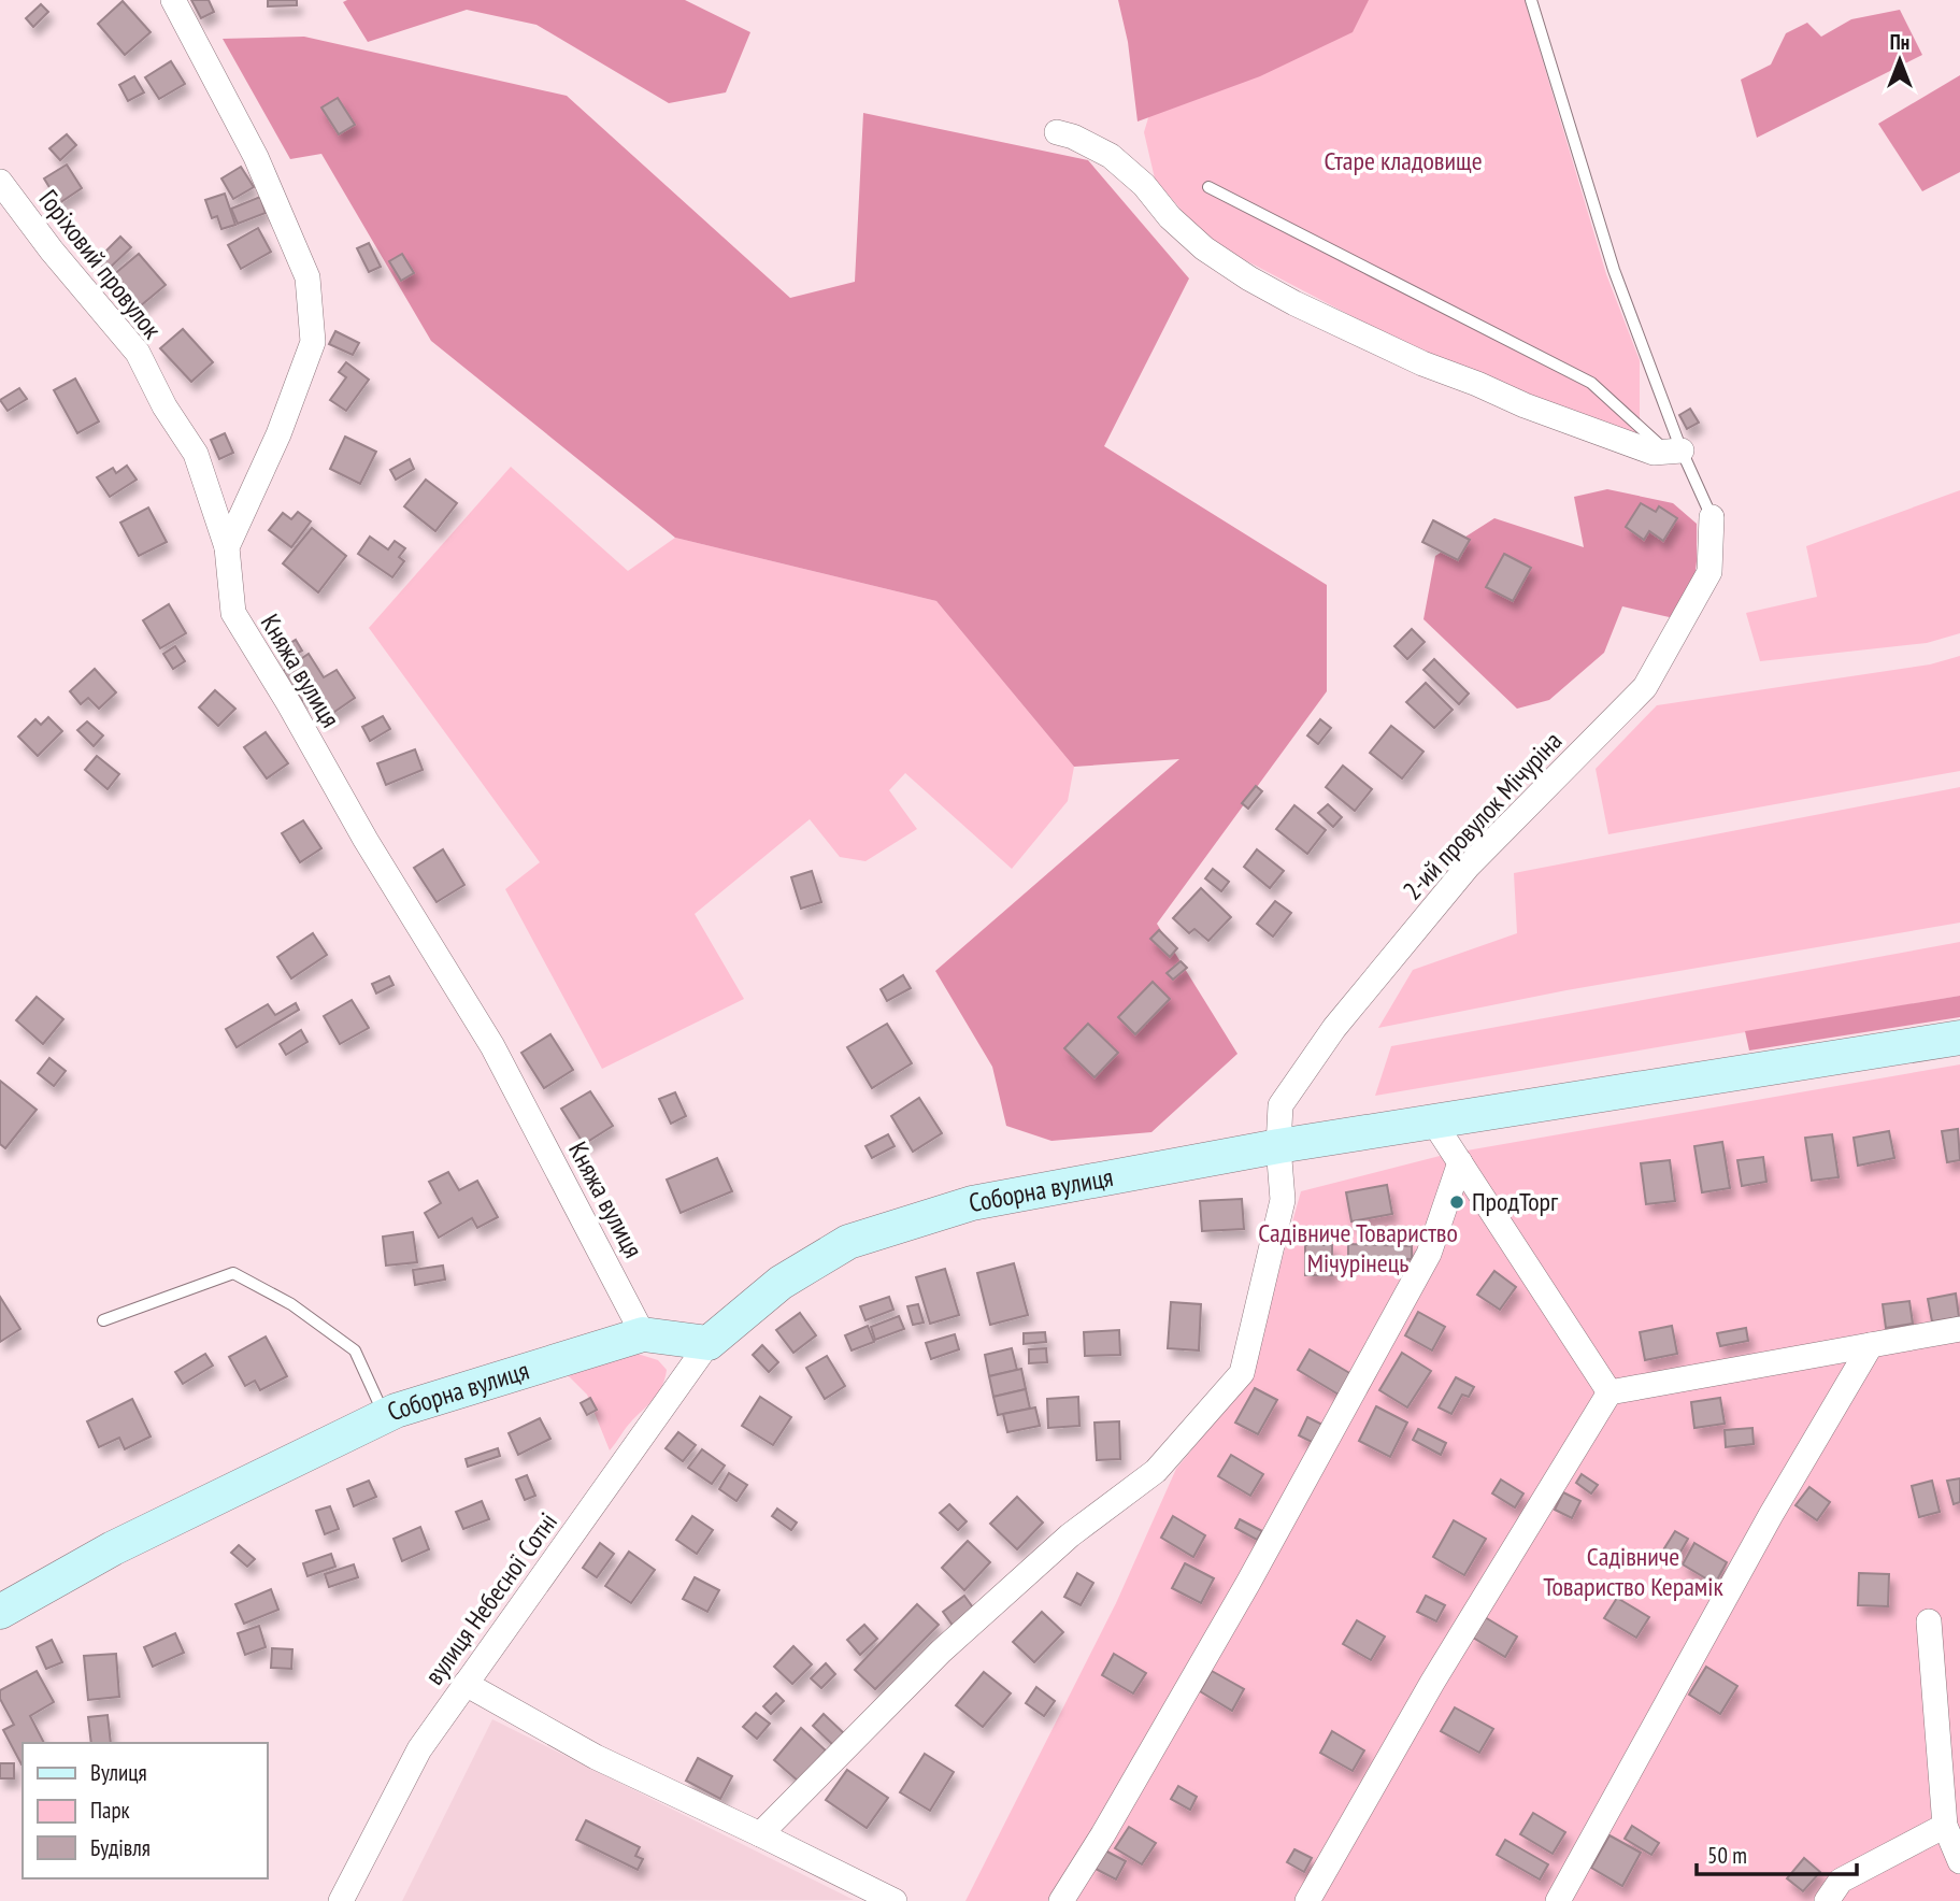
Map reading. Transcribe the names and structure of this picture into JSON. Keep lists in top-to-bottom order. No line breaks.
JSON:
{"streets":{"main road":["Соборна вулиця"],"street":["Горіховий провулок","Княжа вулиця","2-ий провулок Мічуріна","вулиця Небесної Сотні"]},"crossings":[["Горіховий провулок","Княжа вулиця"],["Княжа вулиця","Соборна вулиця"],["2-ий провулок Мічуріна","Соборна вулиця"],["Соборна вулиця","вулиця Небесної Сотні"]],"parks":["Старе кладовище","Садівниче Товариство Мічурінець","Садівниче Товариство Керамік"],"places":["ПродТорг"],"legend":["Вулиця","Парк","Будівля"],"scale_bar":"50 m","north":"top"}
